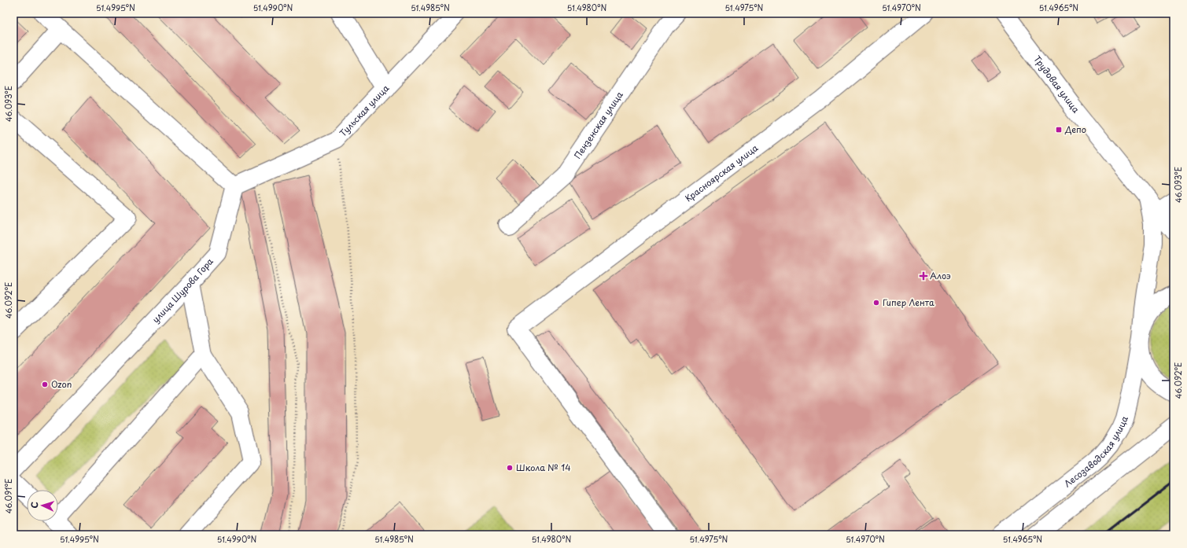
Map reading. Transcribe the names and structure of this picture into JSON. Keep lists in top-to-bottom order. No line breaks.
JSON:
{"streets":{"street":["Трудовая улица","Тульская улица","Пензенская улица","Красноярская улица","улица Шурова Гора","Лесозаводская улица"]},"crossings":[["Трудовая улица","Лесозаводская улица"],["Тульская улица","улица Шурова Гора"]],"places":{"transit":["Депо"],"health":["Алоэ"],"other":["Гипер Лента","Ozon","Школа № 14"]},"north":"left","coordinates":["51.4995°N","51.4990°N","51.4985°N","51.4980°N","51.4975°N","51.4970°N","51.4965°N","46.093°E","46.092°E","46.091°E"]}
